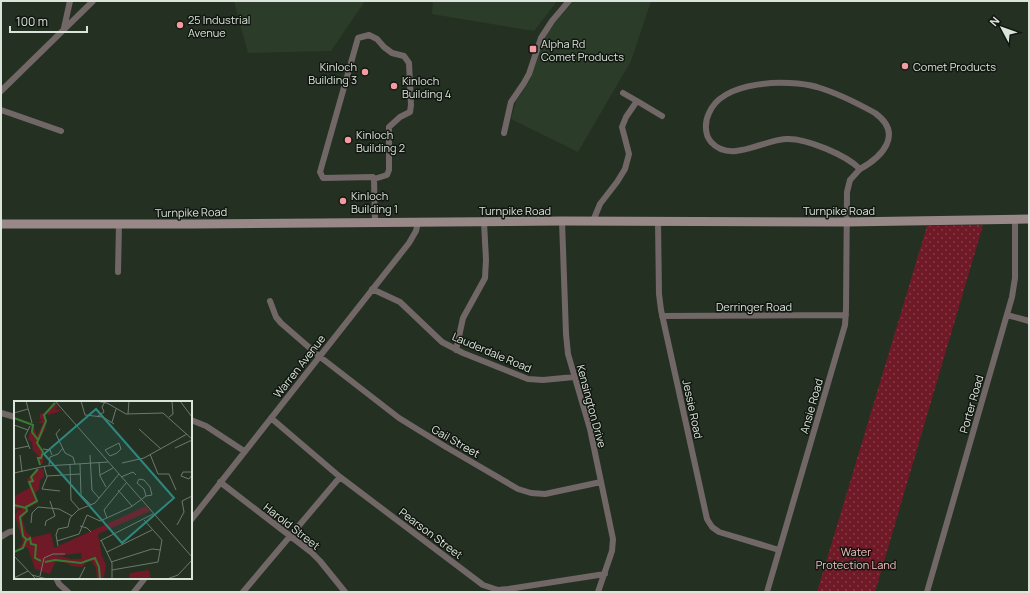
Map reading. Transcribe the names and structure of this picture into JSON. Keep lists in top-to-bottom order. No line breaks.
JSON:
{"streets":{"main road":["Turnpike Road"],"street":["Derringer Road","Lauderdale Road","Warren Avenue","Porter Road","Kensington Drive","Ansie Road","Jessie Road","Gail Street","Harold Street","Pearson Street"]},"crossings":[["Turnpike Road","Warren Avenue"],["Turnpike Road","Porter Road"],["Turnpike Road","Kensington Drive"],["Turnpike Road","Ansie Road"],["Turnpike Road","Jessie Road"],["Derringer Road","Ansie Road"],["Derringer Road","Jessie Road"],["Lauderdale Road","Warren Avenue"],["Lauderdale Road","Kensington Drive"],["Warren Avenue","Gail Street"],["Warren Avenue","Harold Street"],["Warren Avenue","Pearson Street"],["Kensington Drive","Gail Street"],["Kensington Drive","Pearson Street"],["Ansie Road","Jessie Road"]],"parks":["Water Protection Land"],"places":{"other":["25 Industrial Avenue","Comet Products","Kinloch Building 3","Kinloch Building 4","Kinloch Building 2","Kinloch Building 1"],"transit":["Alpha Rd Comet Products"]},"scale_bar":"100 m","north":"top left"}
